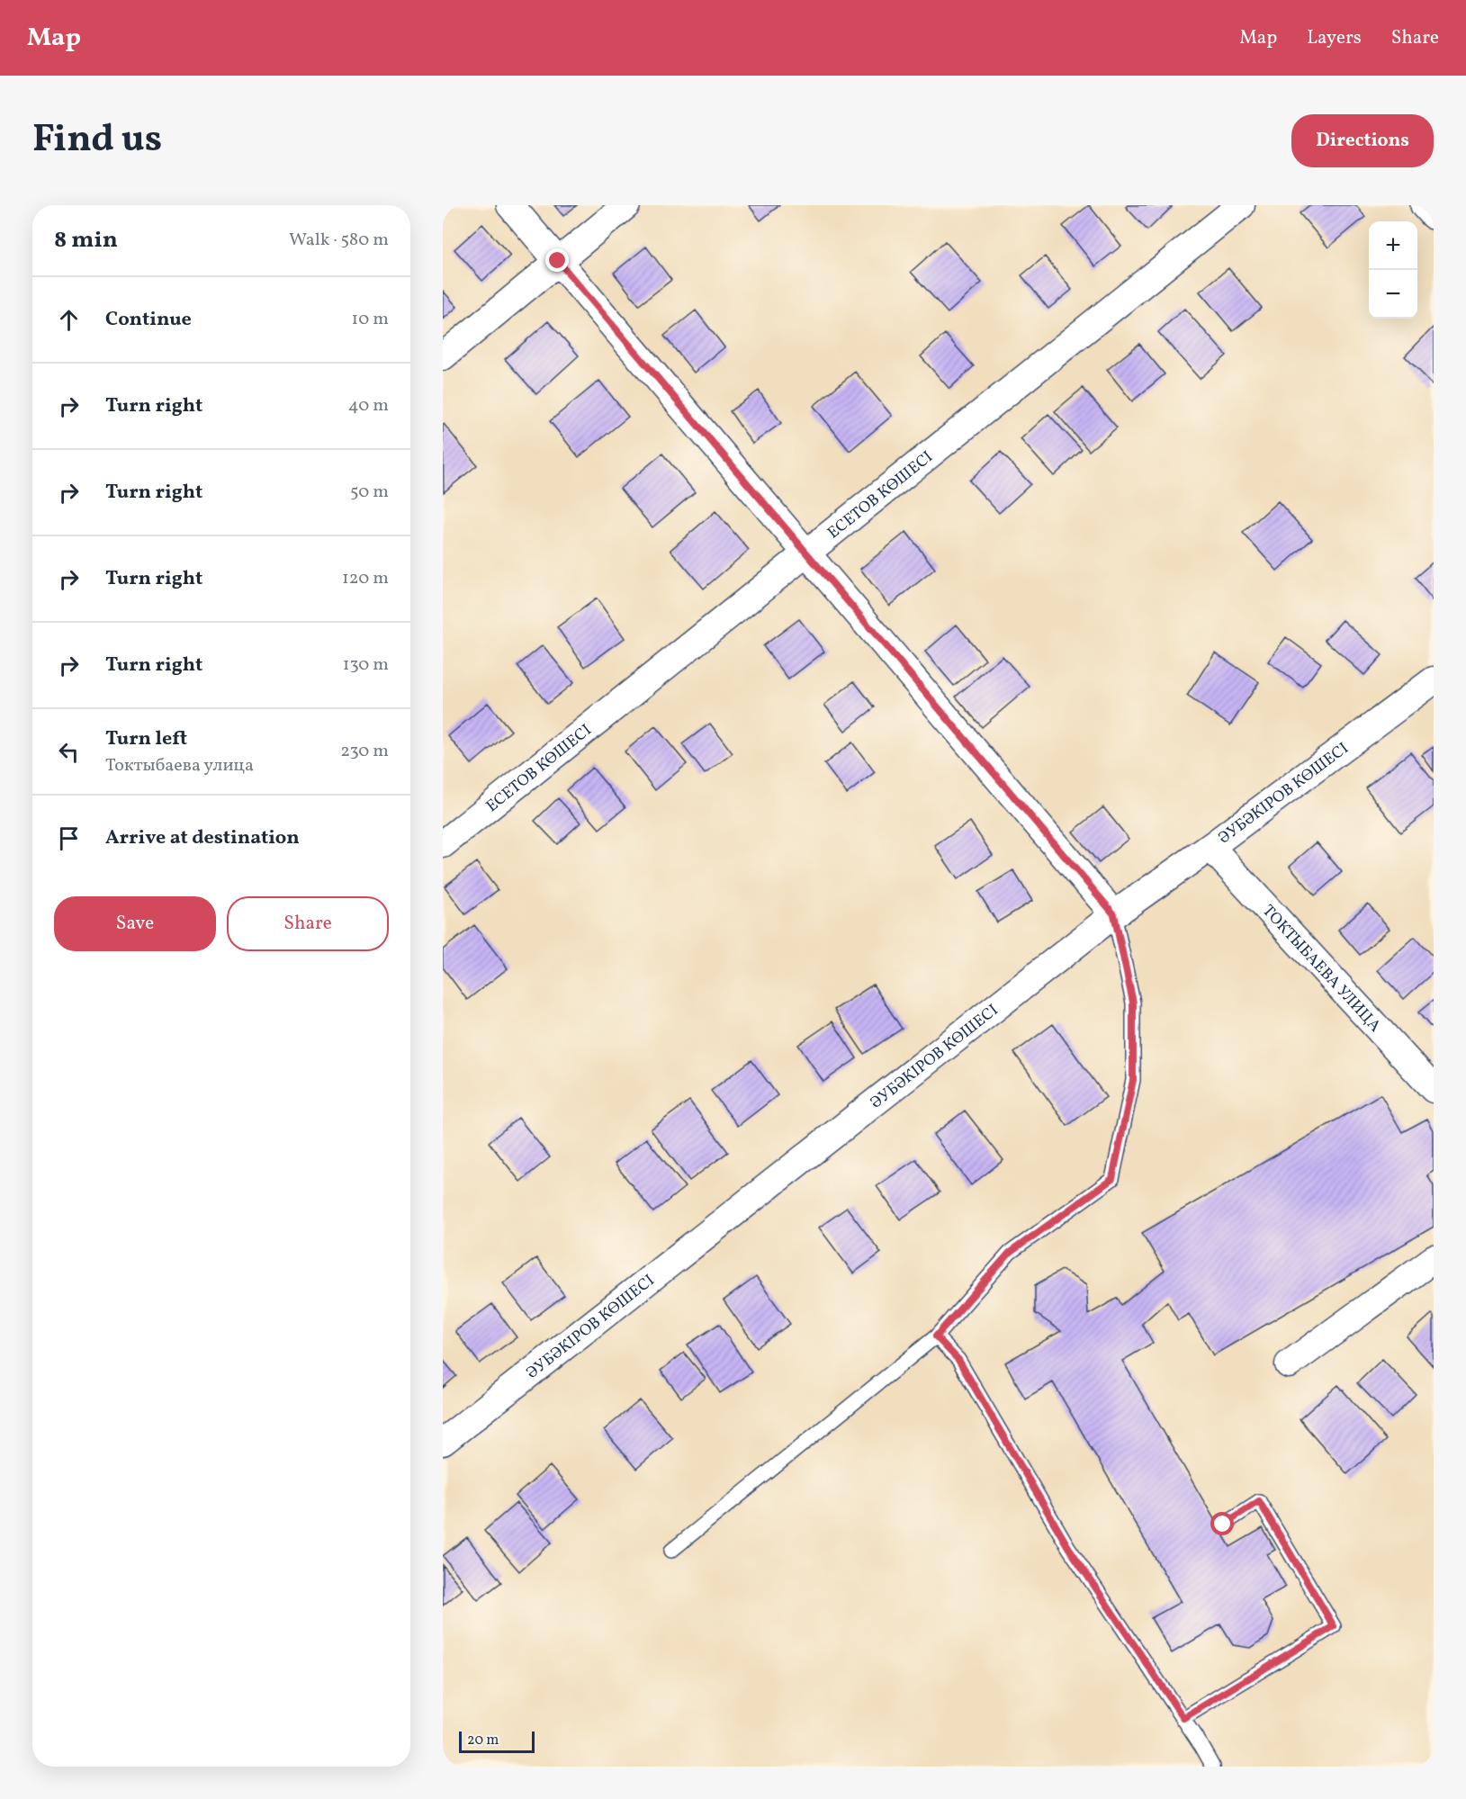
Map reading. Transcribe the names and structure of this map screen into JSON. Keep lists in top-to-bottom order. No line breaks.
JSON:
{"streets":{"street":["ЕСЕТОВ КӨШЕСІ","ӘУБӘКІРОВ КӨШЕСІ","ТОКТЫБАЕВА УЛИЦА"]},"crossings":[["ӘУБӘКІРОВ КӨШЕСІ","ТОКТЫБАЕВА УЛИЦА"]],"scale_bar":"20 m","page":{"header":"Map","nav":["Map","Layers","Share"],"title":"Find us","buttons":["Directions",["Save","Share"]],"heading":["8 min","Walk · 580 m"],"map_buttons":["+","−"],"list":[["Continue","10 m"],["Turn right","40 m"],["Turn right","50 m"],["Turn right","120 m"],["Turn right","130 m"],["Turn left","Токтыбаева улица","230 m"],"Arrive at destination"],"scale":"20 m"}}
